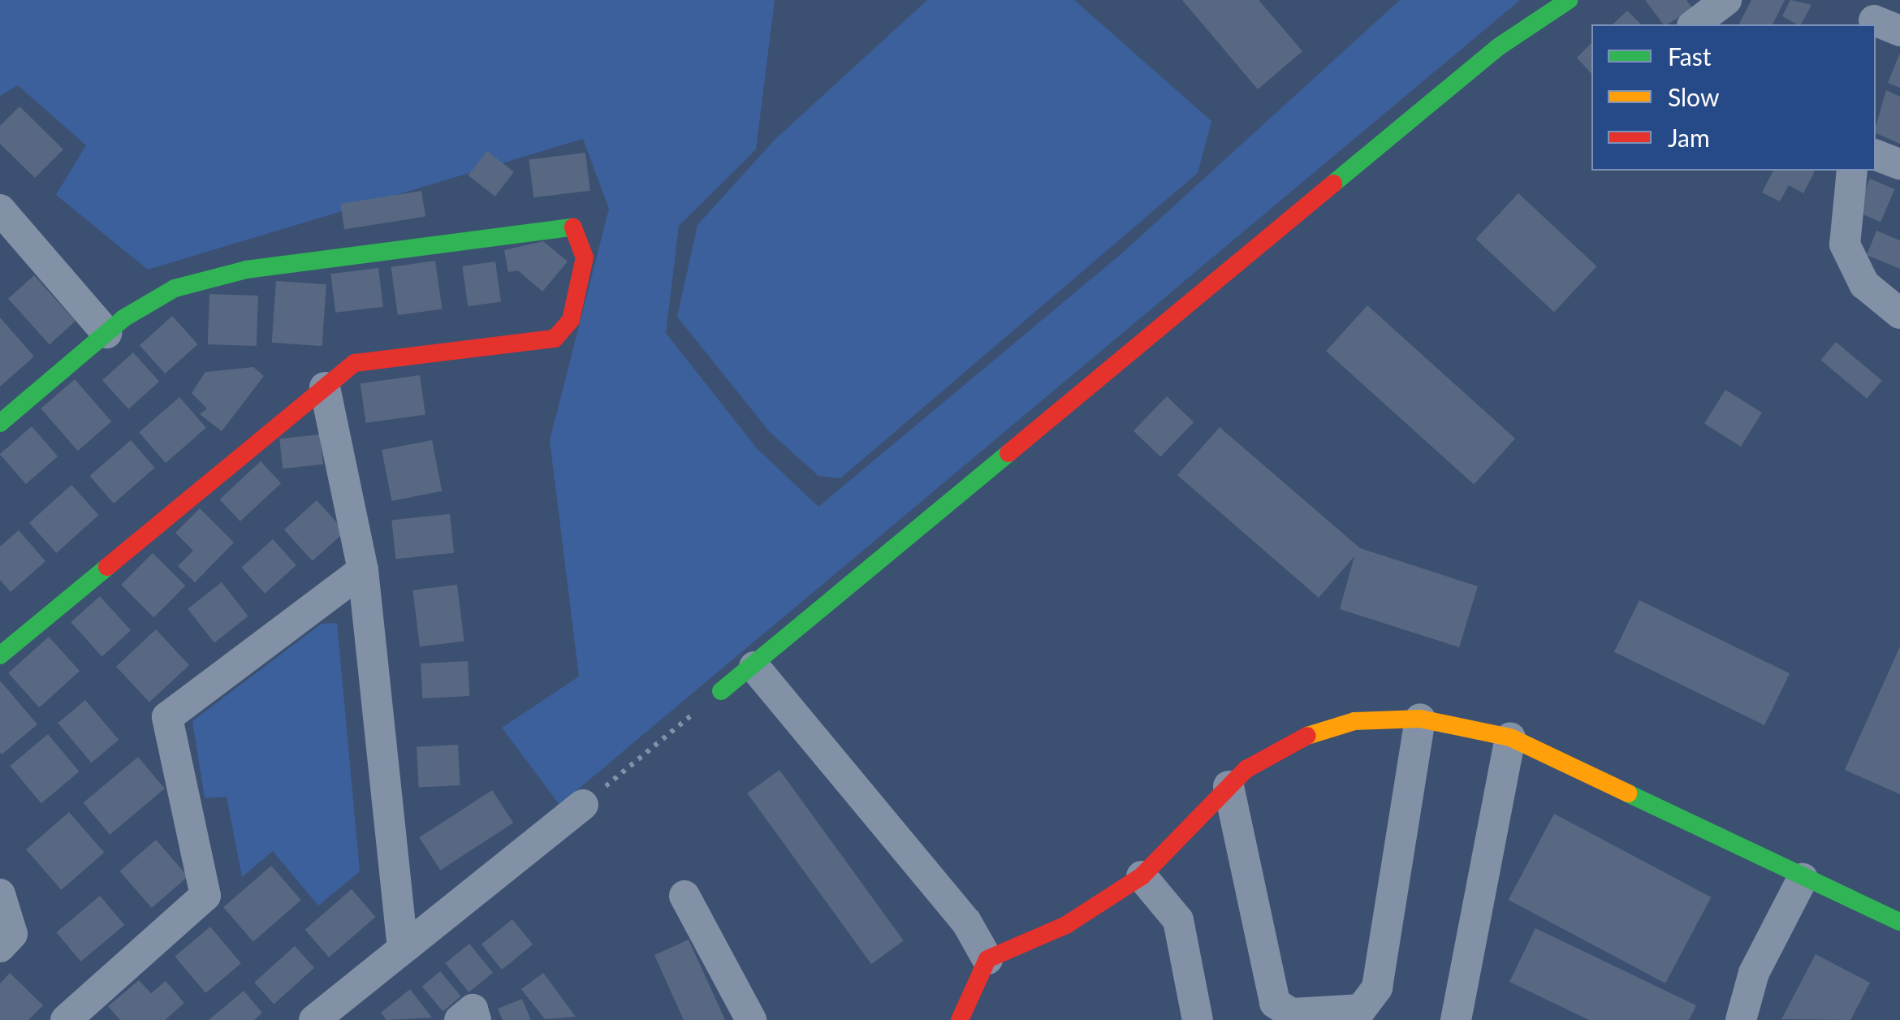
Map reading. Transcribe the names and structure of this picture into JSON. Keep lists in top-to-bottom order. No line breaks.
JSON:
{"legend":["Fast","Slow","Jam"]}
